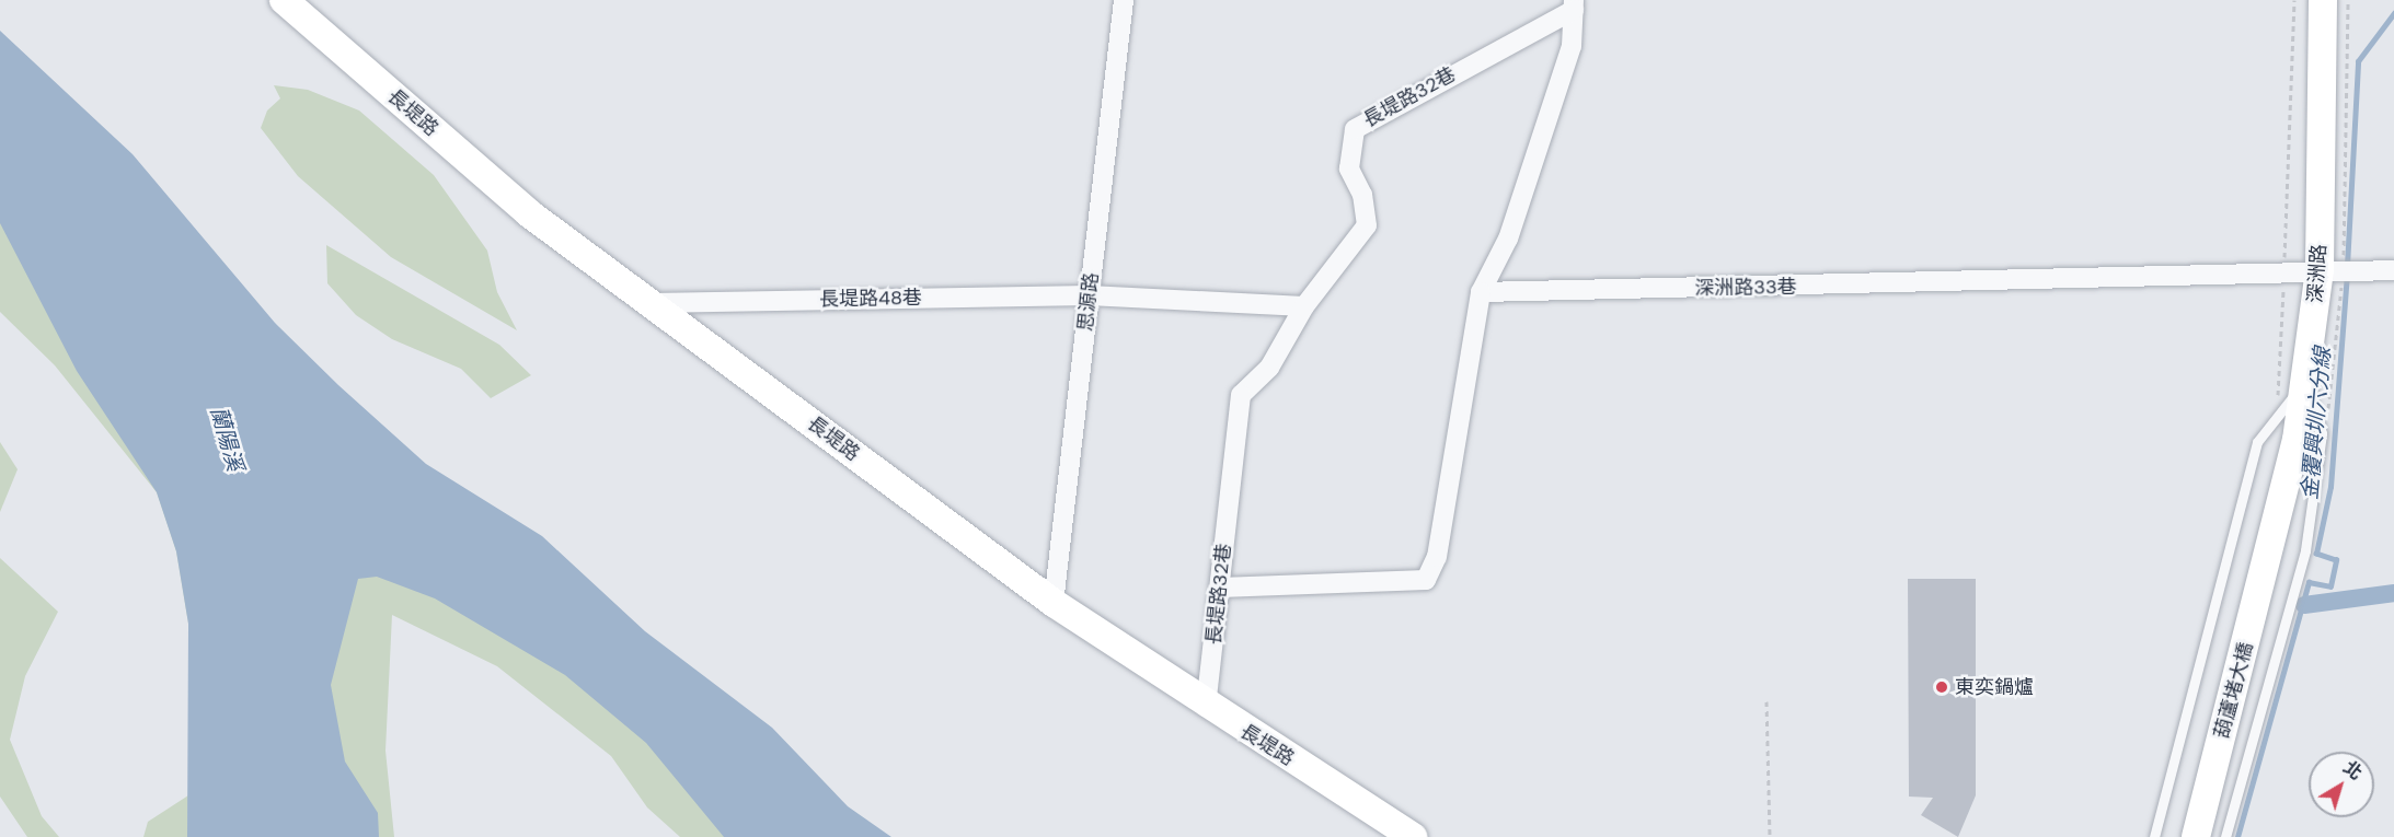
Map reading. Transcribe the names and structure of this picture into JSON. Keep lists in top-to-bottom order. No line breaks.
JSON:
{"streets":{"street":["長堤路32巷","長堤路","深洲路","深洲路33巷","長堤路48巷","思源路","葫蘆堵大橋"]},"crossings":[["長堤路32巷","長堤路"],["長堤路","長堤路48巷"],["長堤路","思源路"],["深洲路","深洲路33巷"],["深洲路","葫蘆堵大橋"],["長堤路48巷","思源路"]],"water":["金覆興圳六分線","蘭陽溪"],"places":["東奕鍋爐"],"north":"top right"}
